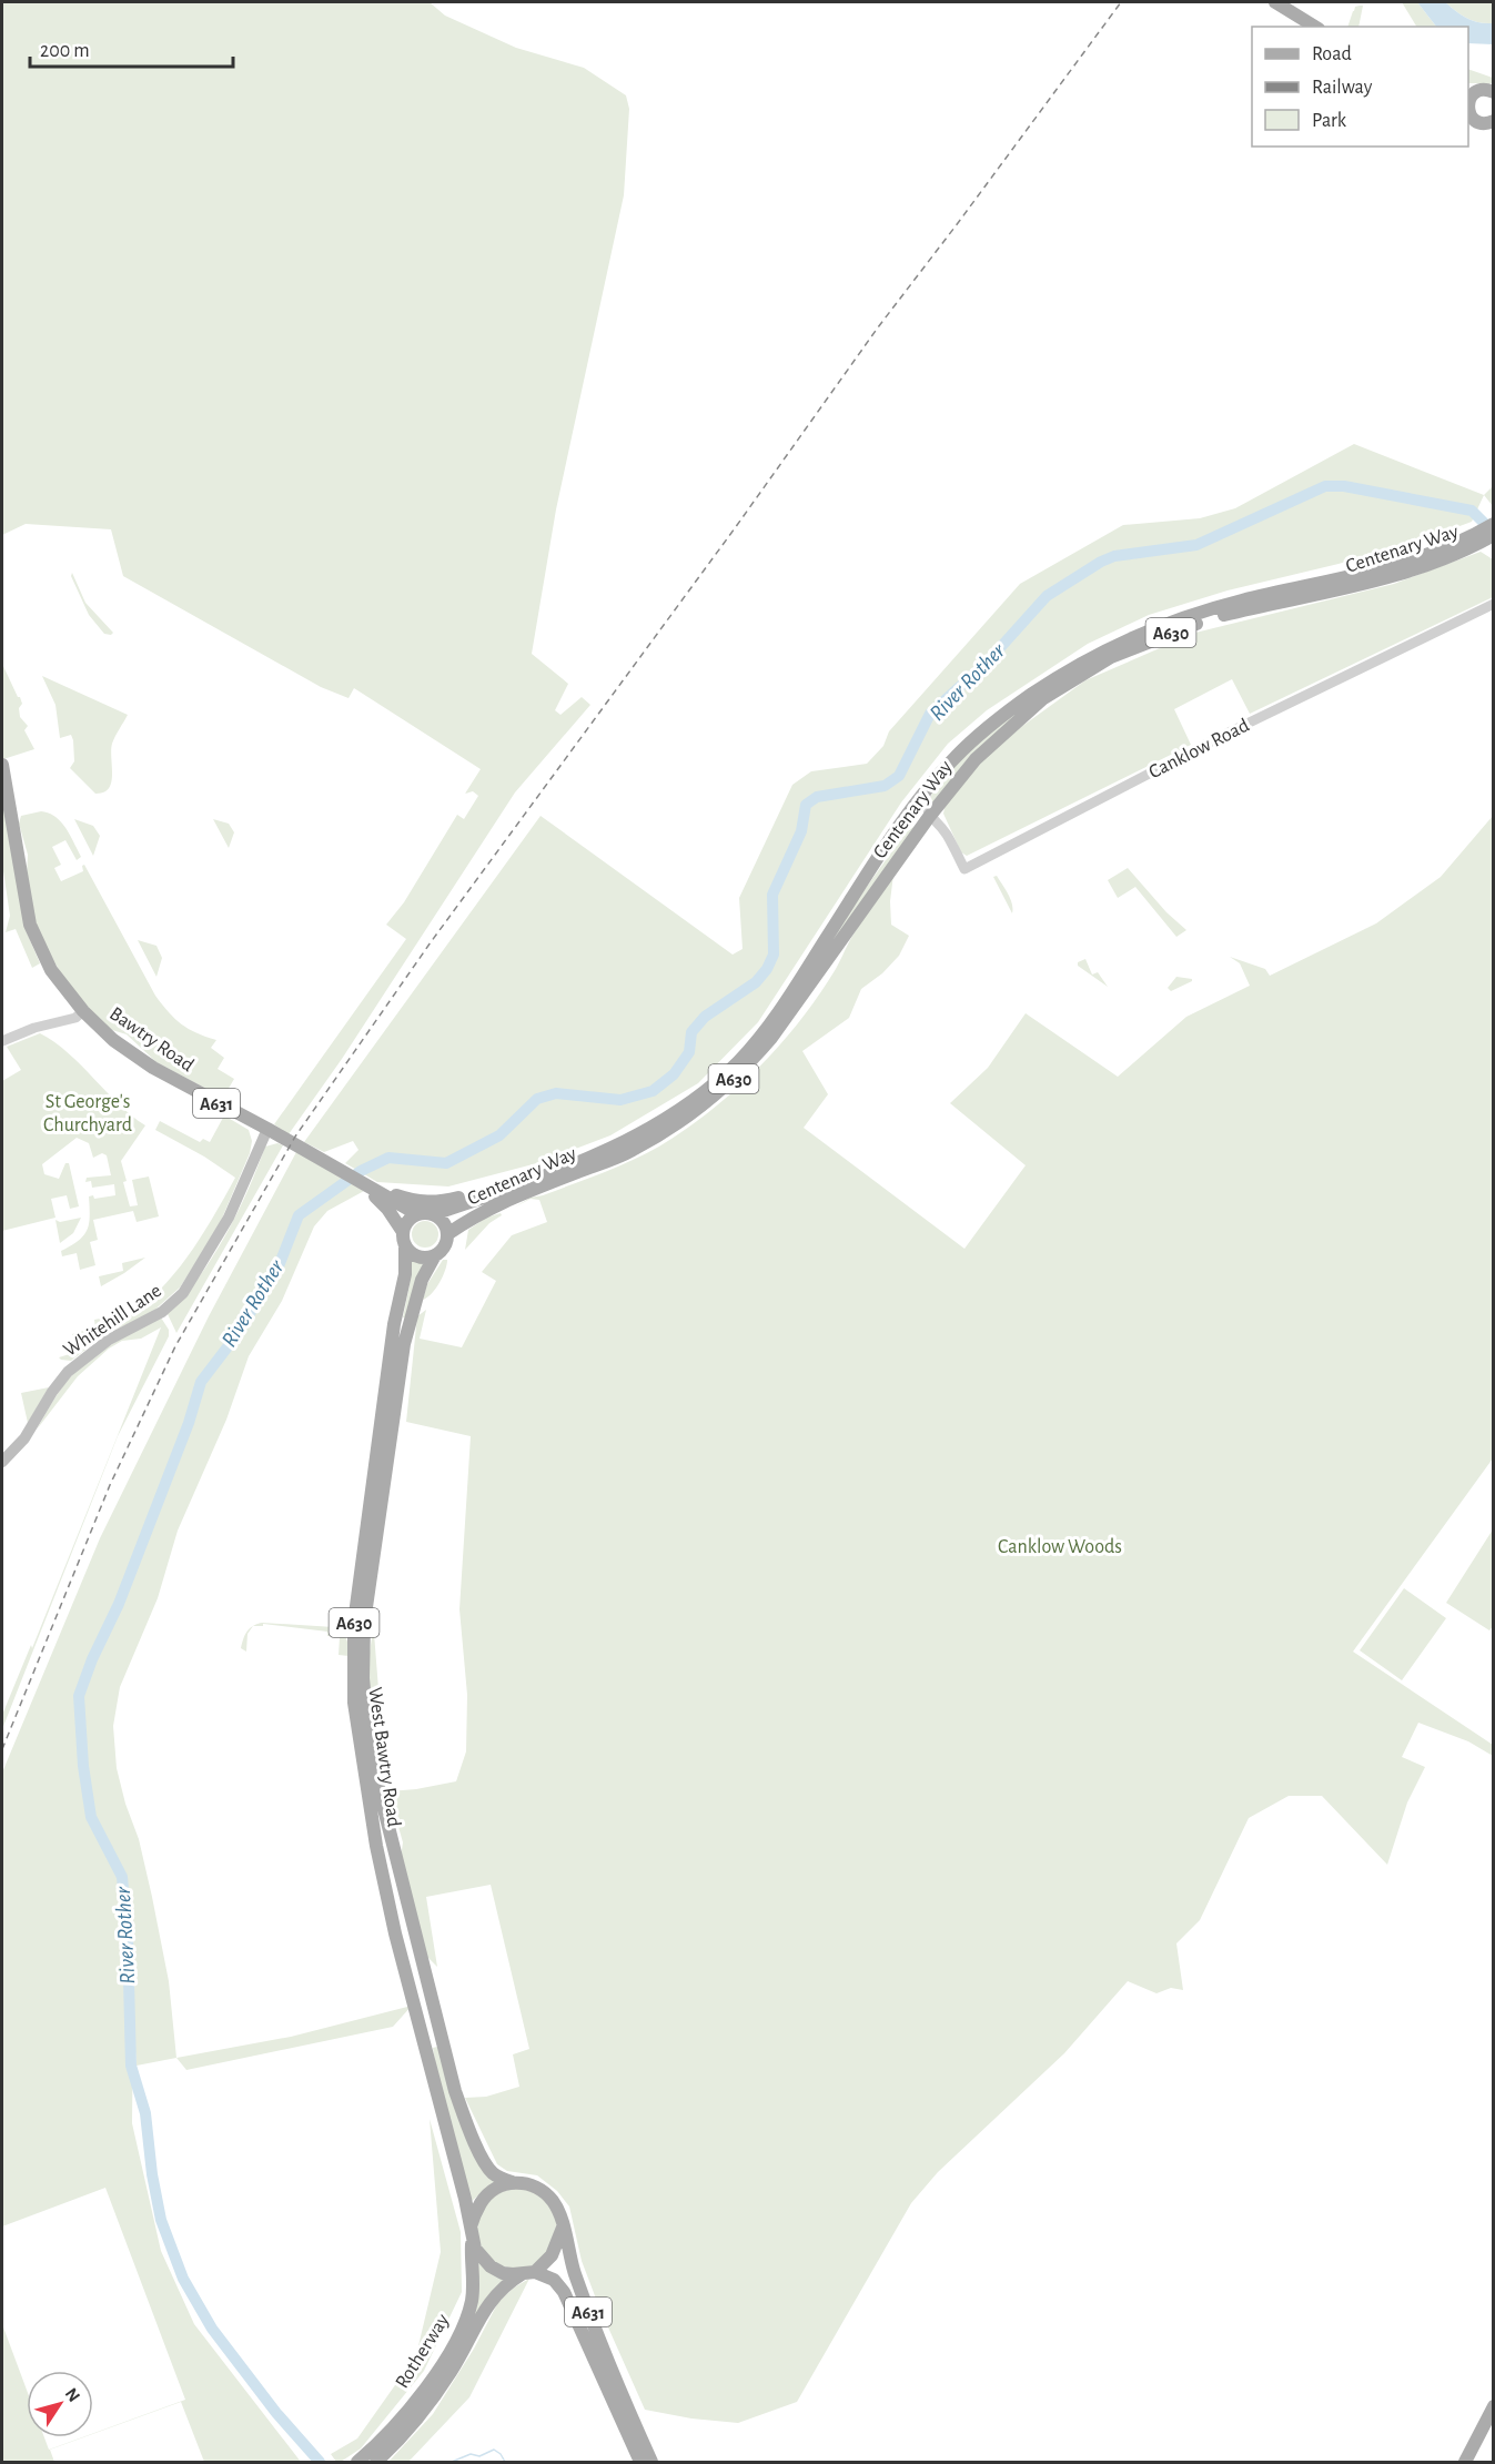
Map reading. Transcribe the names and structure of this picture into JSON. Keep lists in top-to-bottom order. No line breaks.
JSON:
{"streets":{"main road":["Centenary Way","A630","Bawtry Road","A631","Whitehill Lane","West Bawtry Road","Rotherway"],"street":["Canklow Road"]},"crossings":[["Centenary Way","A630"],["Centenary Way","Canklow Road"],["Centenary Way","Bawtry Road"],["Centenary Way","West Bawtry Road"],["A630","Bawtry Road"],["A630","West Bawtry Road"],["Bawtry Road","Whitehill Lane"],["Bawtry Road","West Bawtry Road"],["A631","West Bawtry Road"],["A631","Rotherway"],["West Bawtry Road","Rotherway"]],"water":["River Rother"],"parks":["St George's Churchyard","Canklow Woods"],"legend":["Road","Railway","Park"],"scale_bar":"200 m","north":"top right"}
